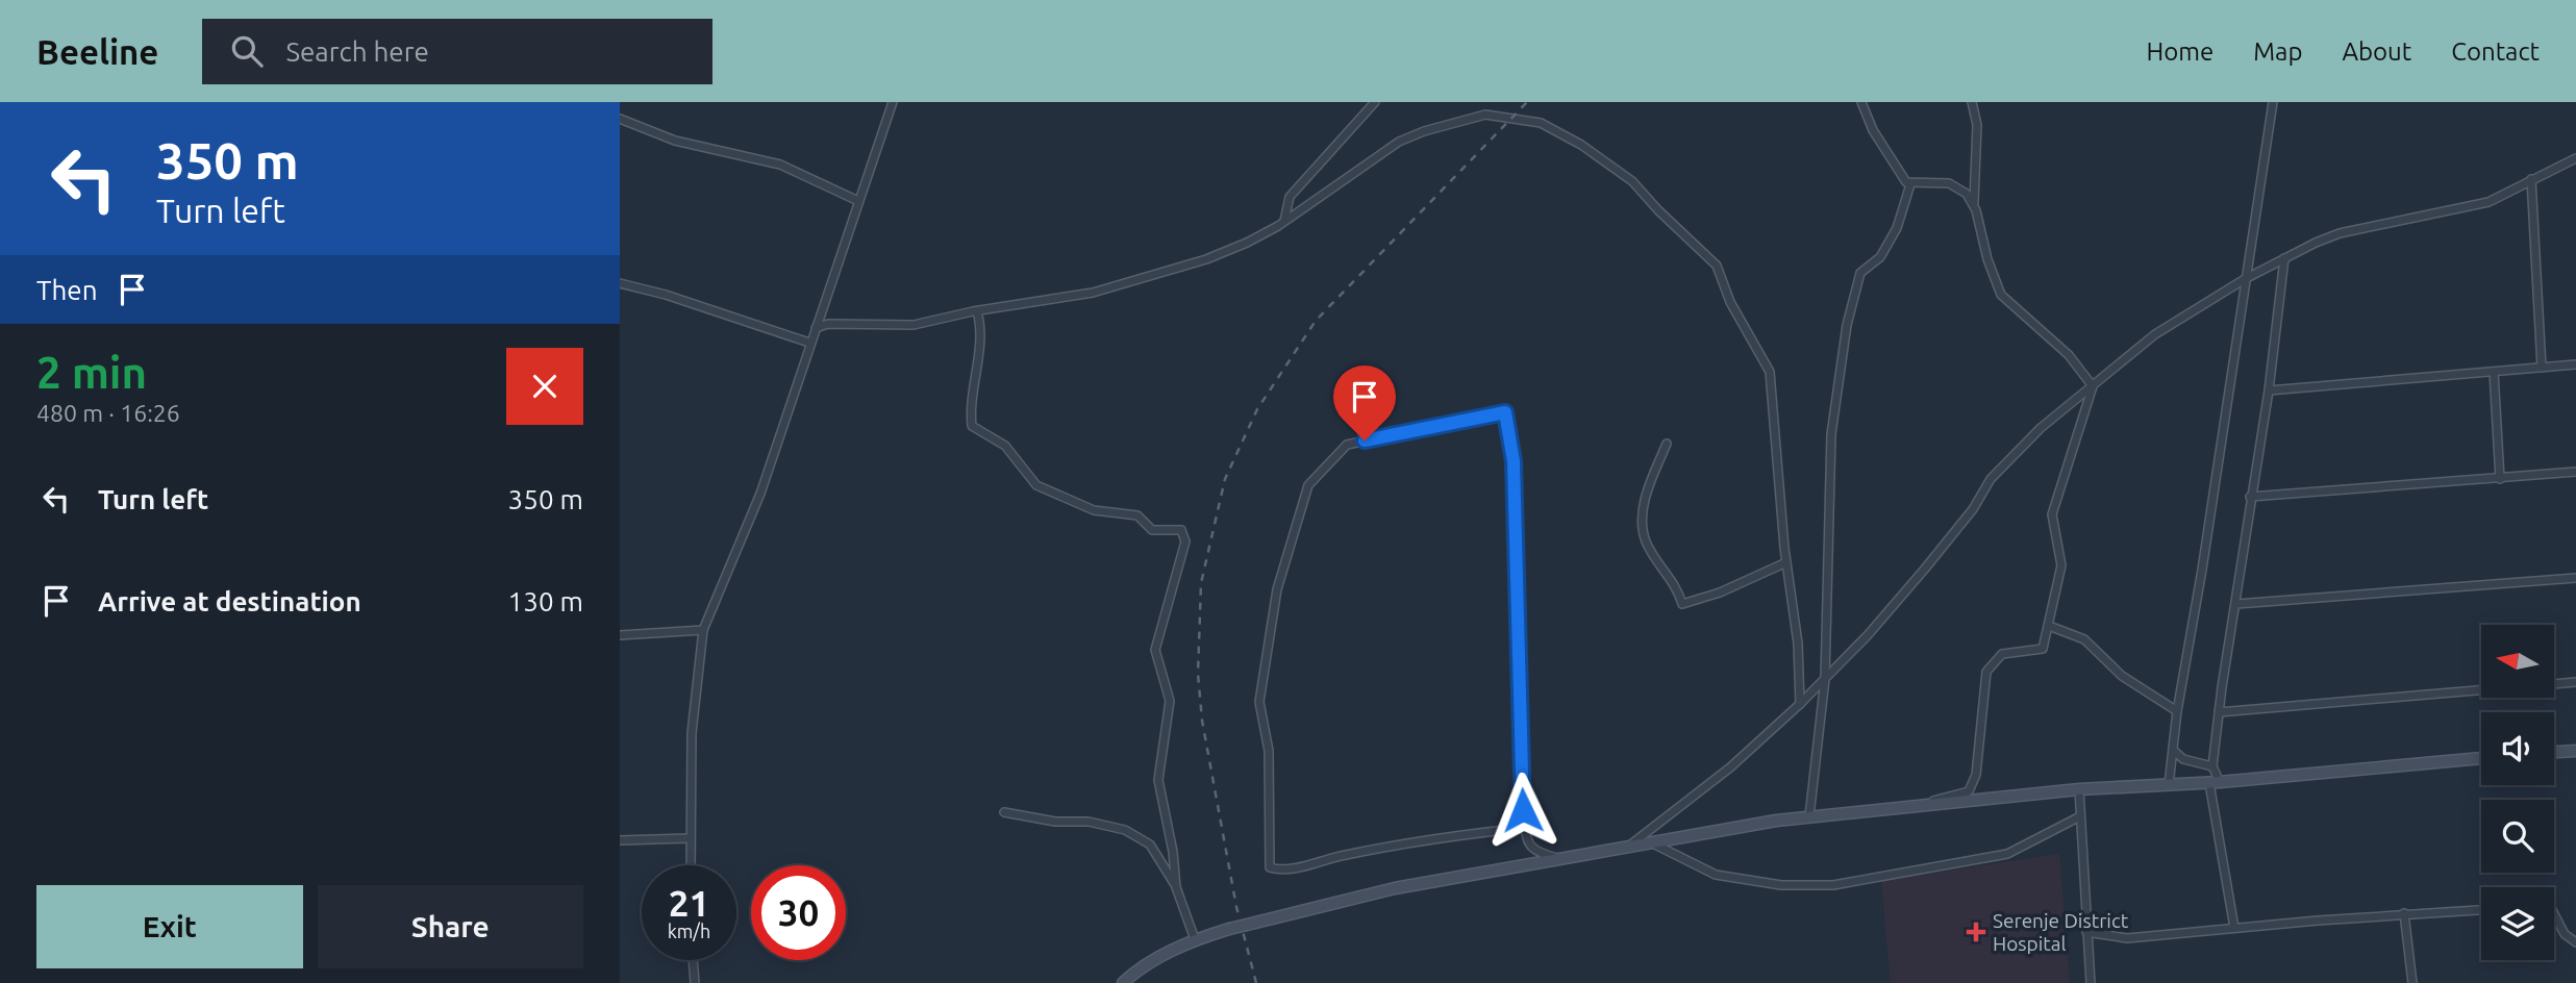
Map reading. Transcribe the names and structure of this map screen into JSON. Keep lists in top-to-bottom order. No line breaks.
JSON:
{"places":{"health":["Serenje District Hospital"]},"north":"left","page":{"header":"Beeline","search":"Search here","nav":["Home","Map","About","Contact"],"turn":["350 m","Turn left"],"then":"Then","heading":["2 min","480 m · 16:26"],"list":[{"name":"Turn left","value":"350 m"},{"name":"Arrive at destination","value":"130 m"}],"speed":"21 km/h","limit":"30","buttons":["Exit","Share"]}}
